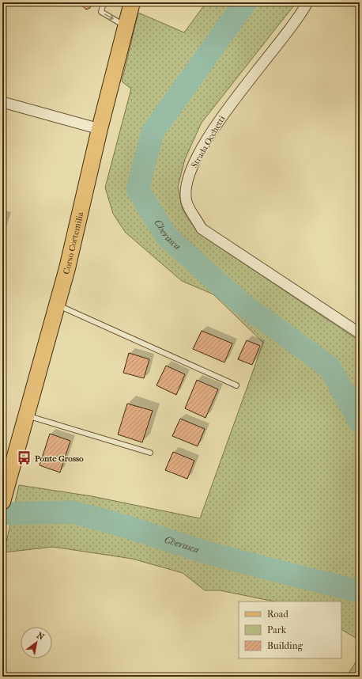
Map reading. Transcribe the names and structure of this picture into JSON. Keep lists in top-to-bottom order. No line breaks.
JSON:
{"streets":{"main road":["Corso Cortemilia"],"street":["Strada Occhetti"]},"water":["Cherasca"],"places":{"bus stop":["Ponte Grosso"]},"legend":["Road","Park","Building"],"north":"top right"}
